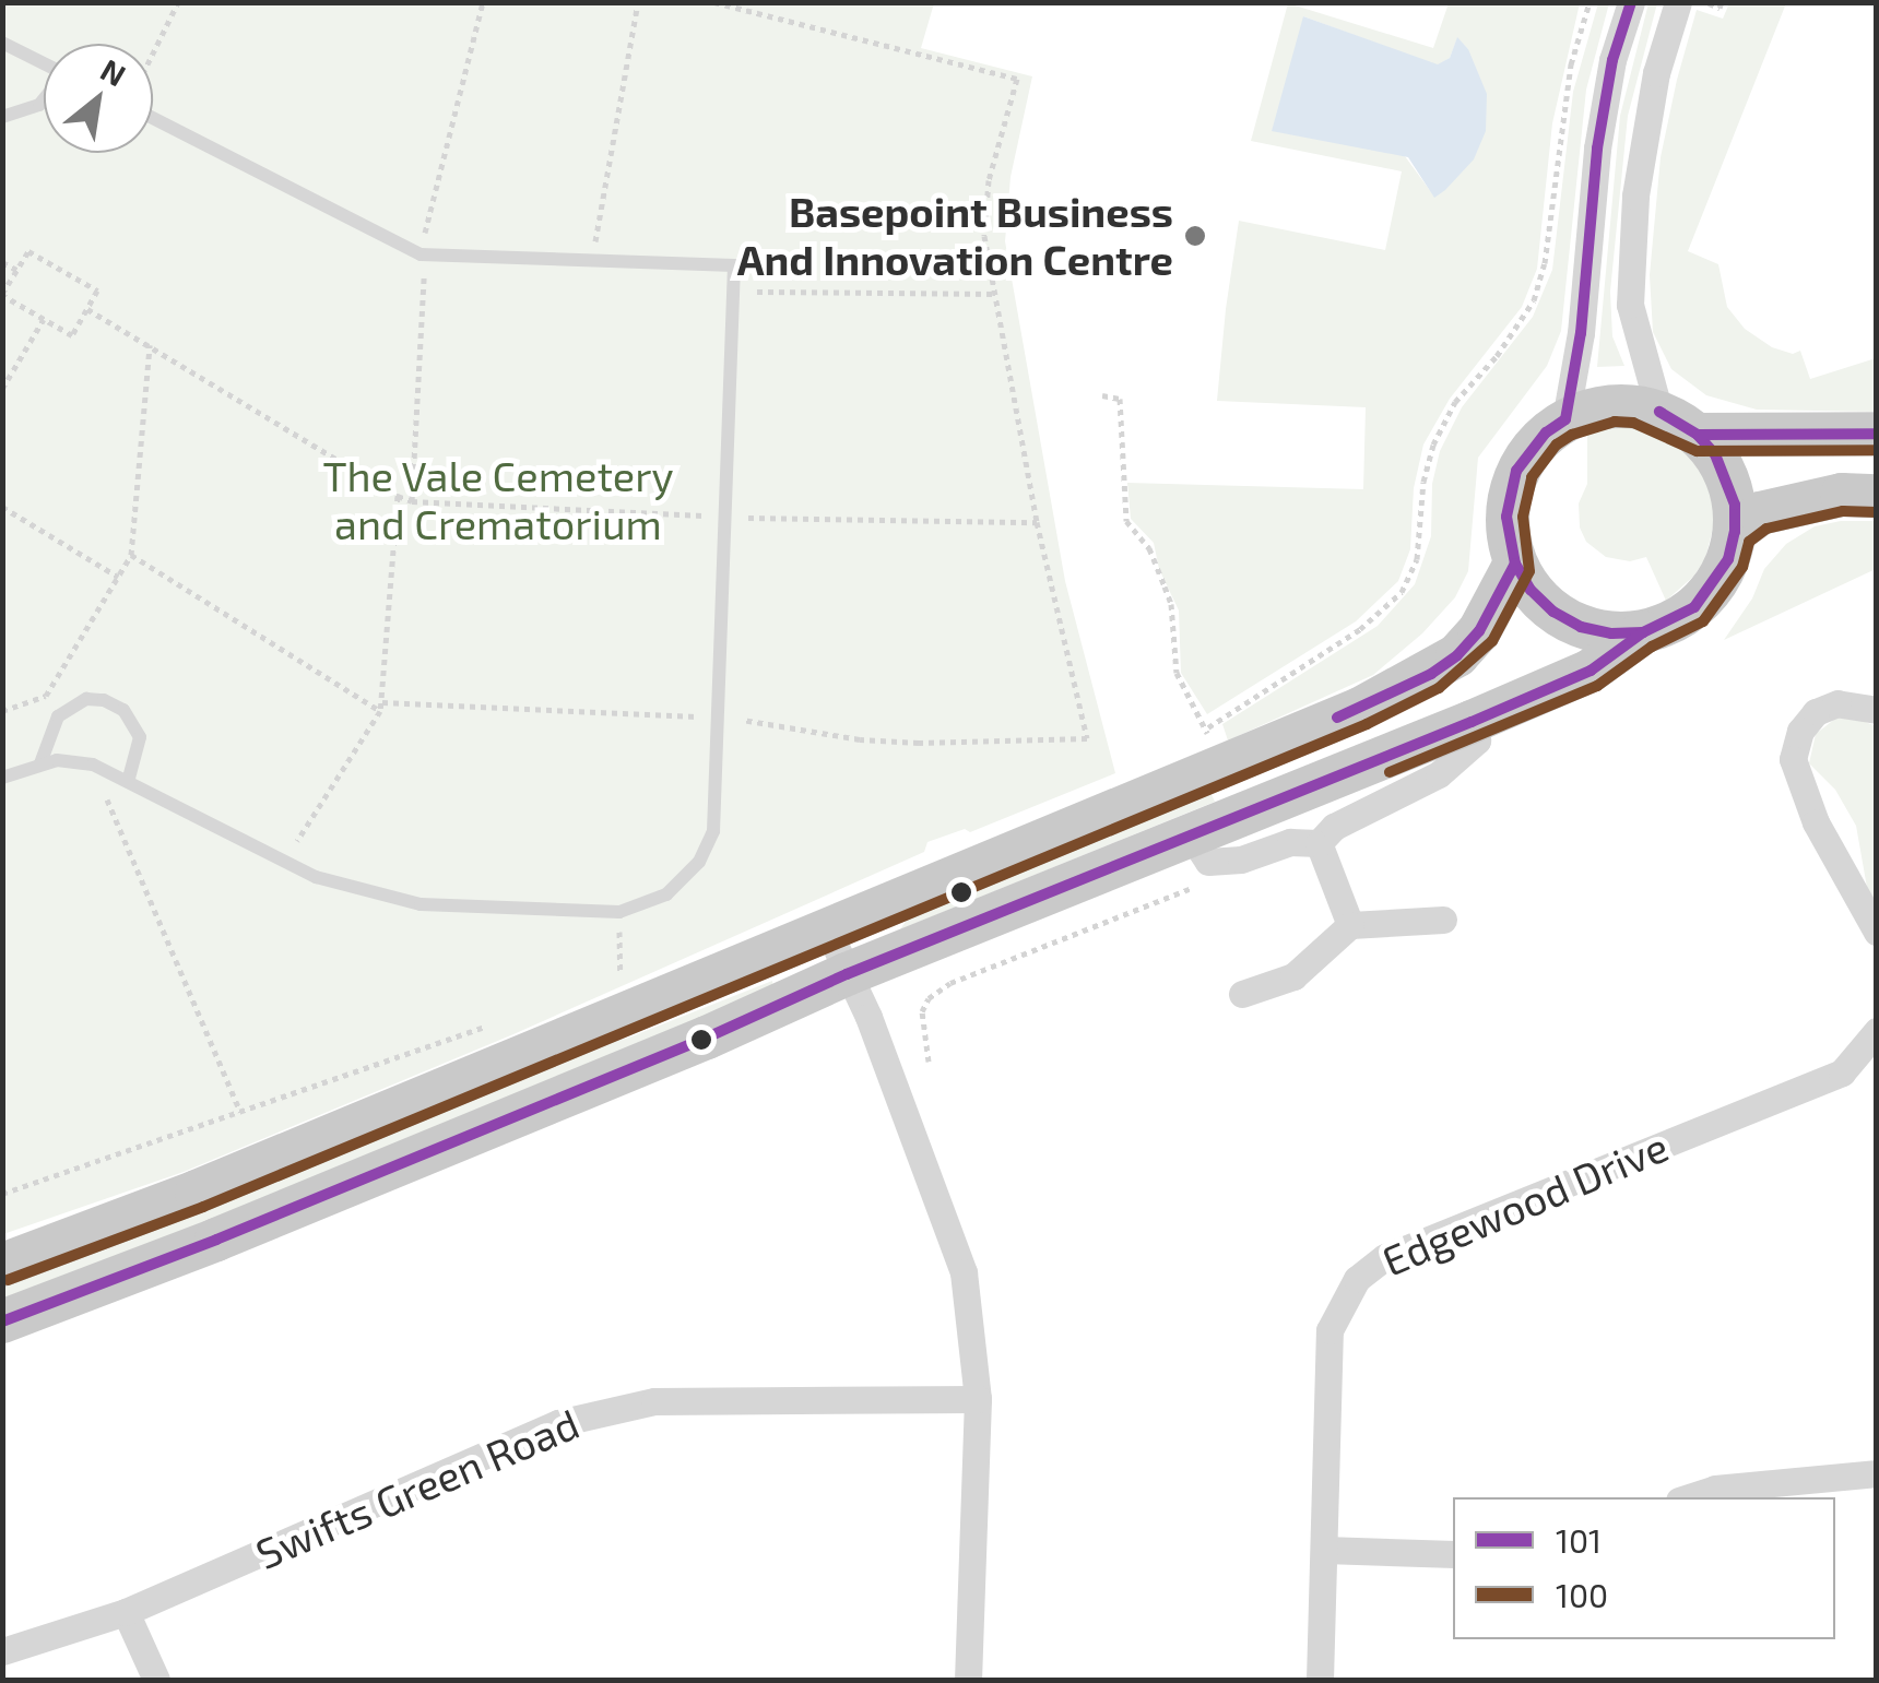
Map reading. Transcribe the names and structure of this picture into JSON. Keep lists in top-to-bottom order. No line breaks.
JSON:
{"streets":{"street":["Edgewood Drive","Swifts Green Road"]},"parks":["The Vale Cemetery and Crematorium"],"places":["Basepoint Business And Innovation Centre"],"lines":["transit line 101","transit line 100"],"legend":["101","100"],"north":"top right"}
